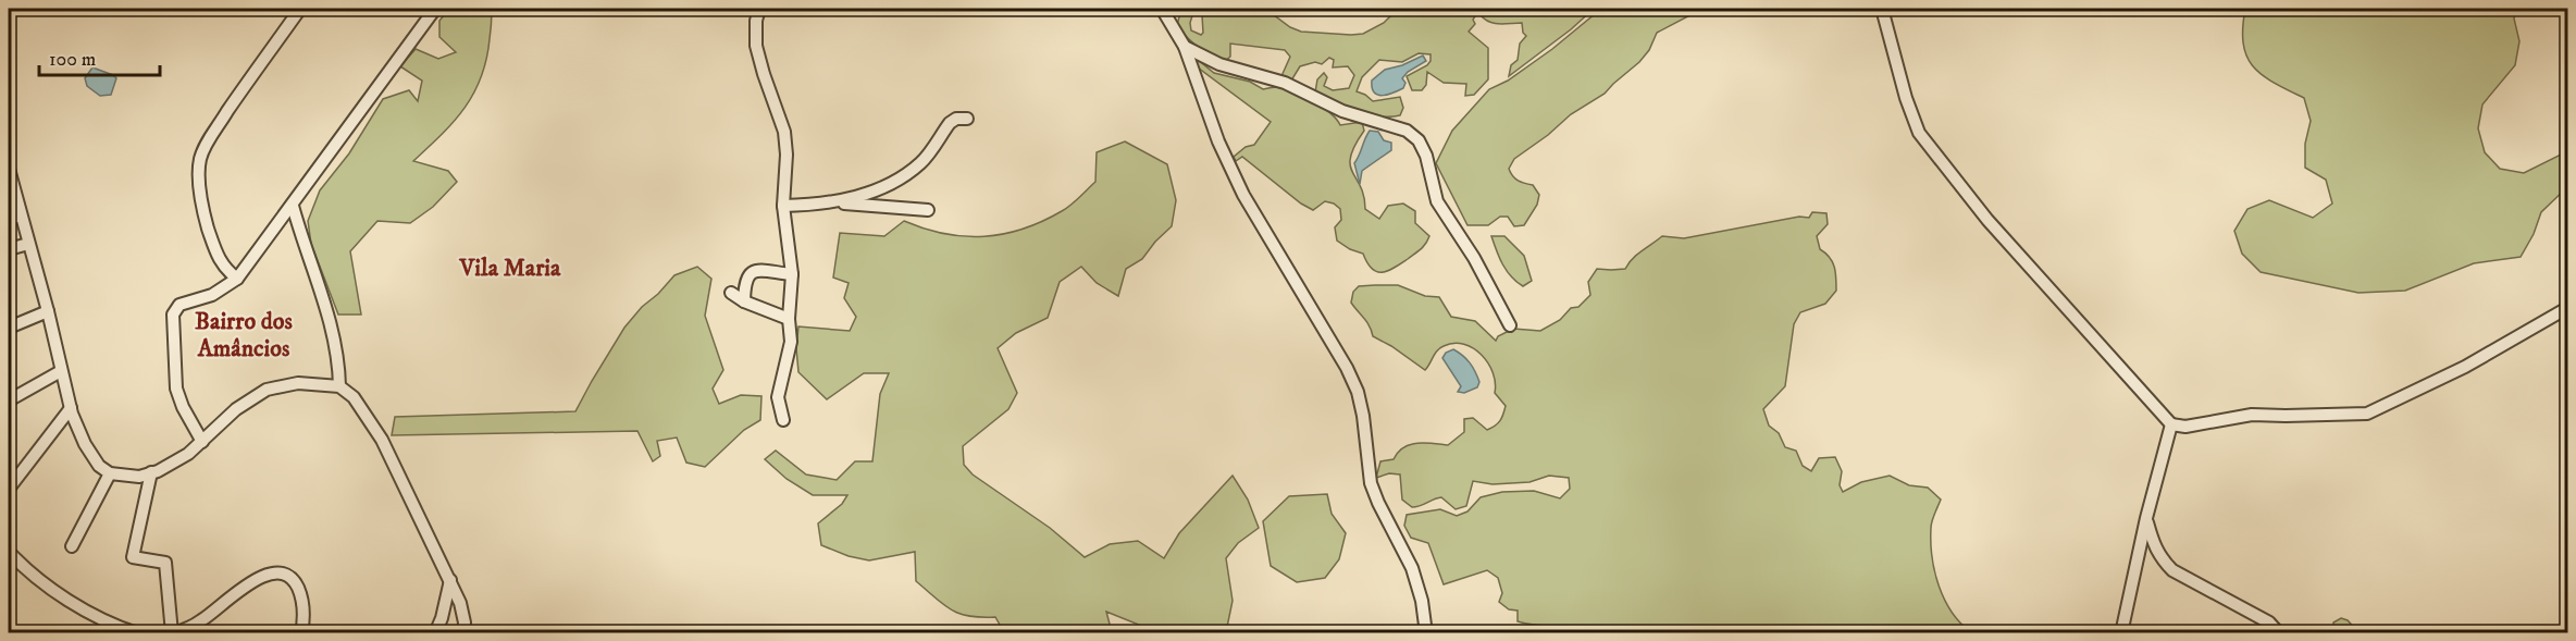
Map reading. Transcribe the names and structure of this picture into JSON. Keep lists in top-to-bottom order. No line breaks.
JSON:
{"districts":["Vila Maria","Bairro dos Amâncios"],"scale_bar":"100 m"}
